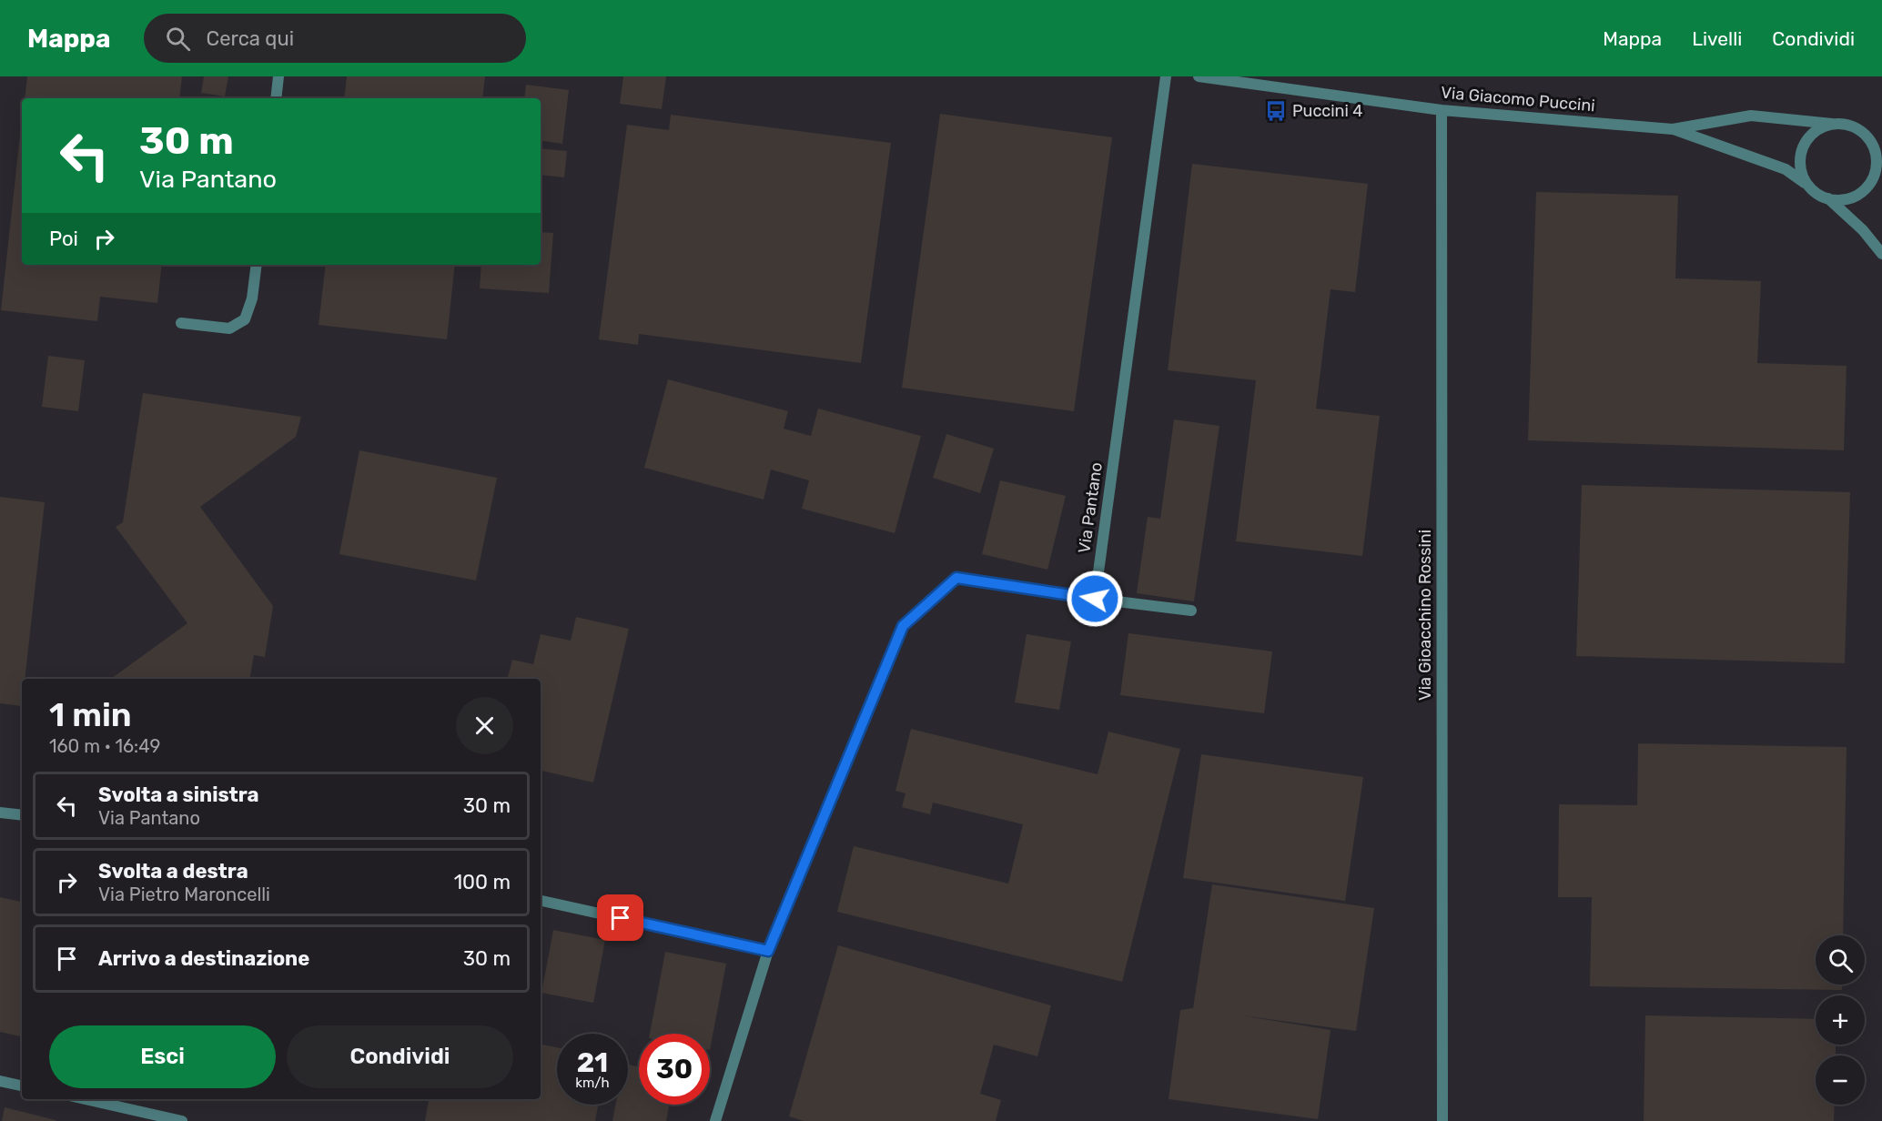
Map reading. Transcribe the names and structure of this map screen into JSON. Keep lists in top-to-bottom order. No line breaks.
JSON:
{"streets":{"street":["Via Giacomo Puccini","Via Pantano","Via Gioacchino Rossini"]},"crossings":[["Via Giacomo Puccini","Via Gioacchino Rossini"]],"places":{"bus stop":["Puccini 4"]},"page":{"header":"Mappa","search":"Cerca qui","nav":["Mappa","Livelli","Condividi"],"turn":["30 m","Via Pantano"],"then":"Poi","heading":["1 min","160 m · 16:49"],"list":[{"name":"Svolta a sinistra","note":"Via Pantano","value":"30 m"},{"name":"Svolta a destra","note":"Via Pietro Maroncelli","value":"100 m"},{"name":"Arrivo a destinazione","value":"30 m"}],"map_buttons":["+","−"],"buttons":["Esci","Condividi"],"speed":"21 km/h","limit":"30"}}
